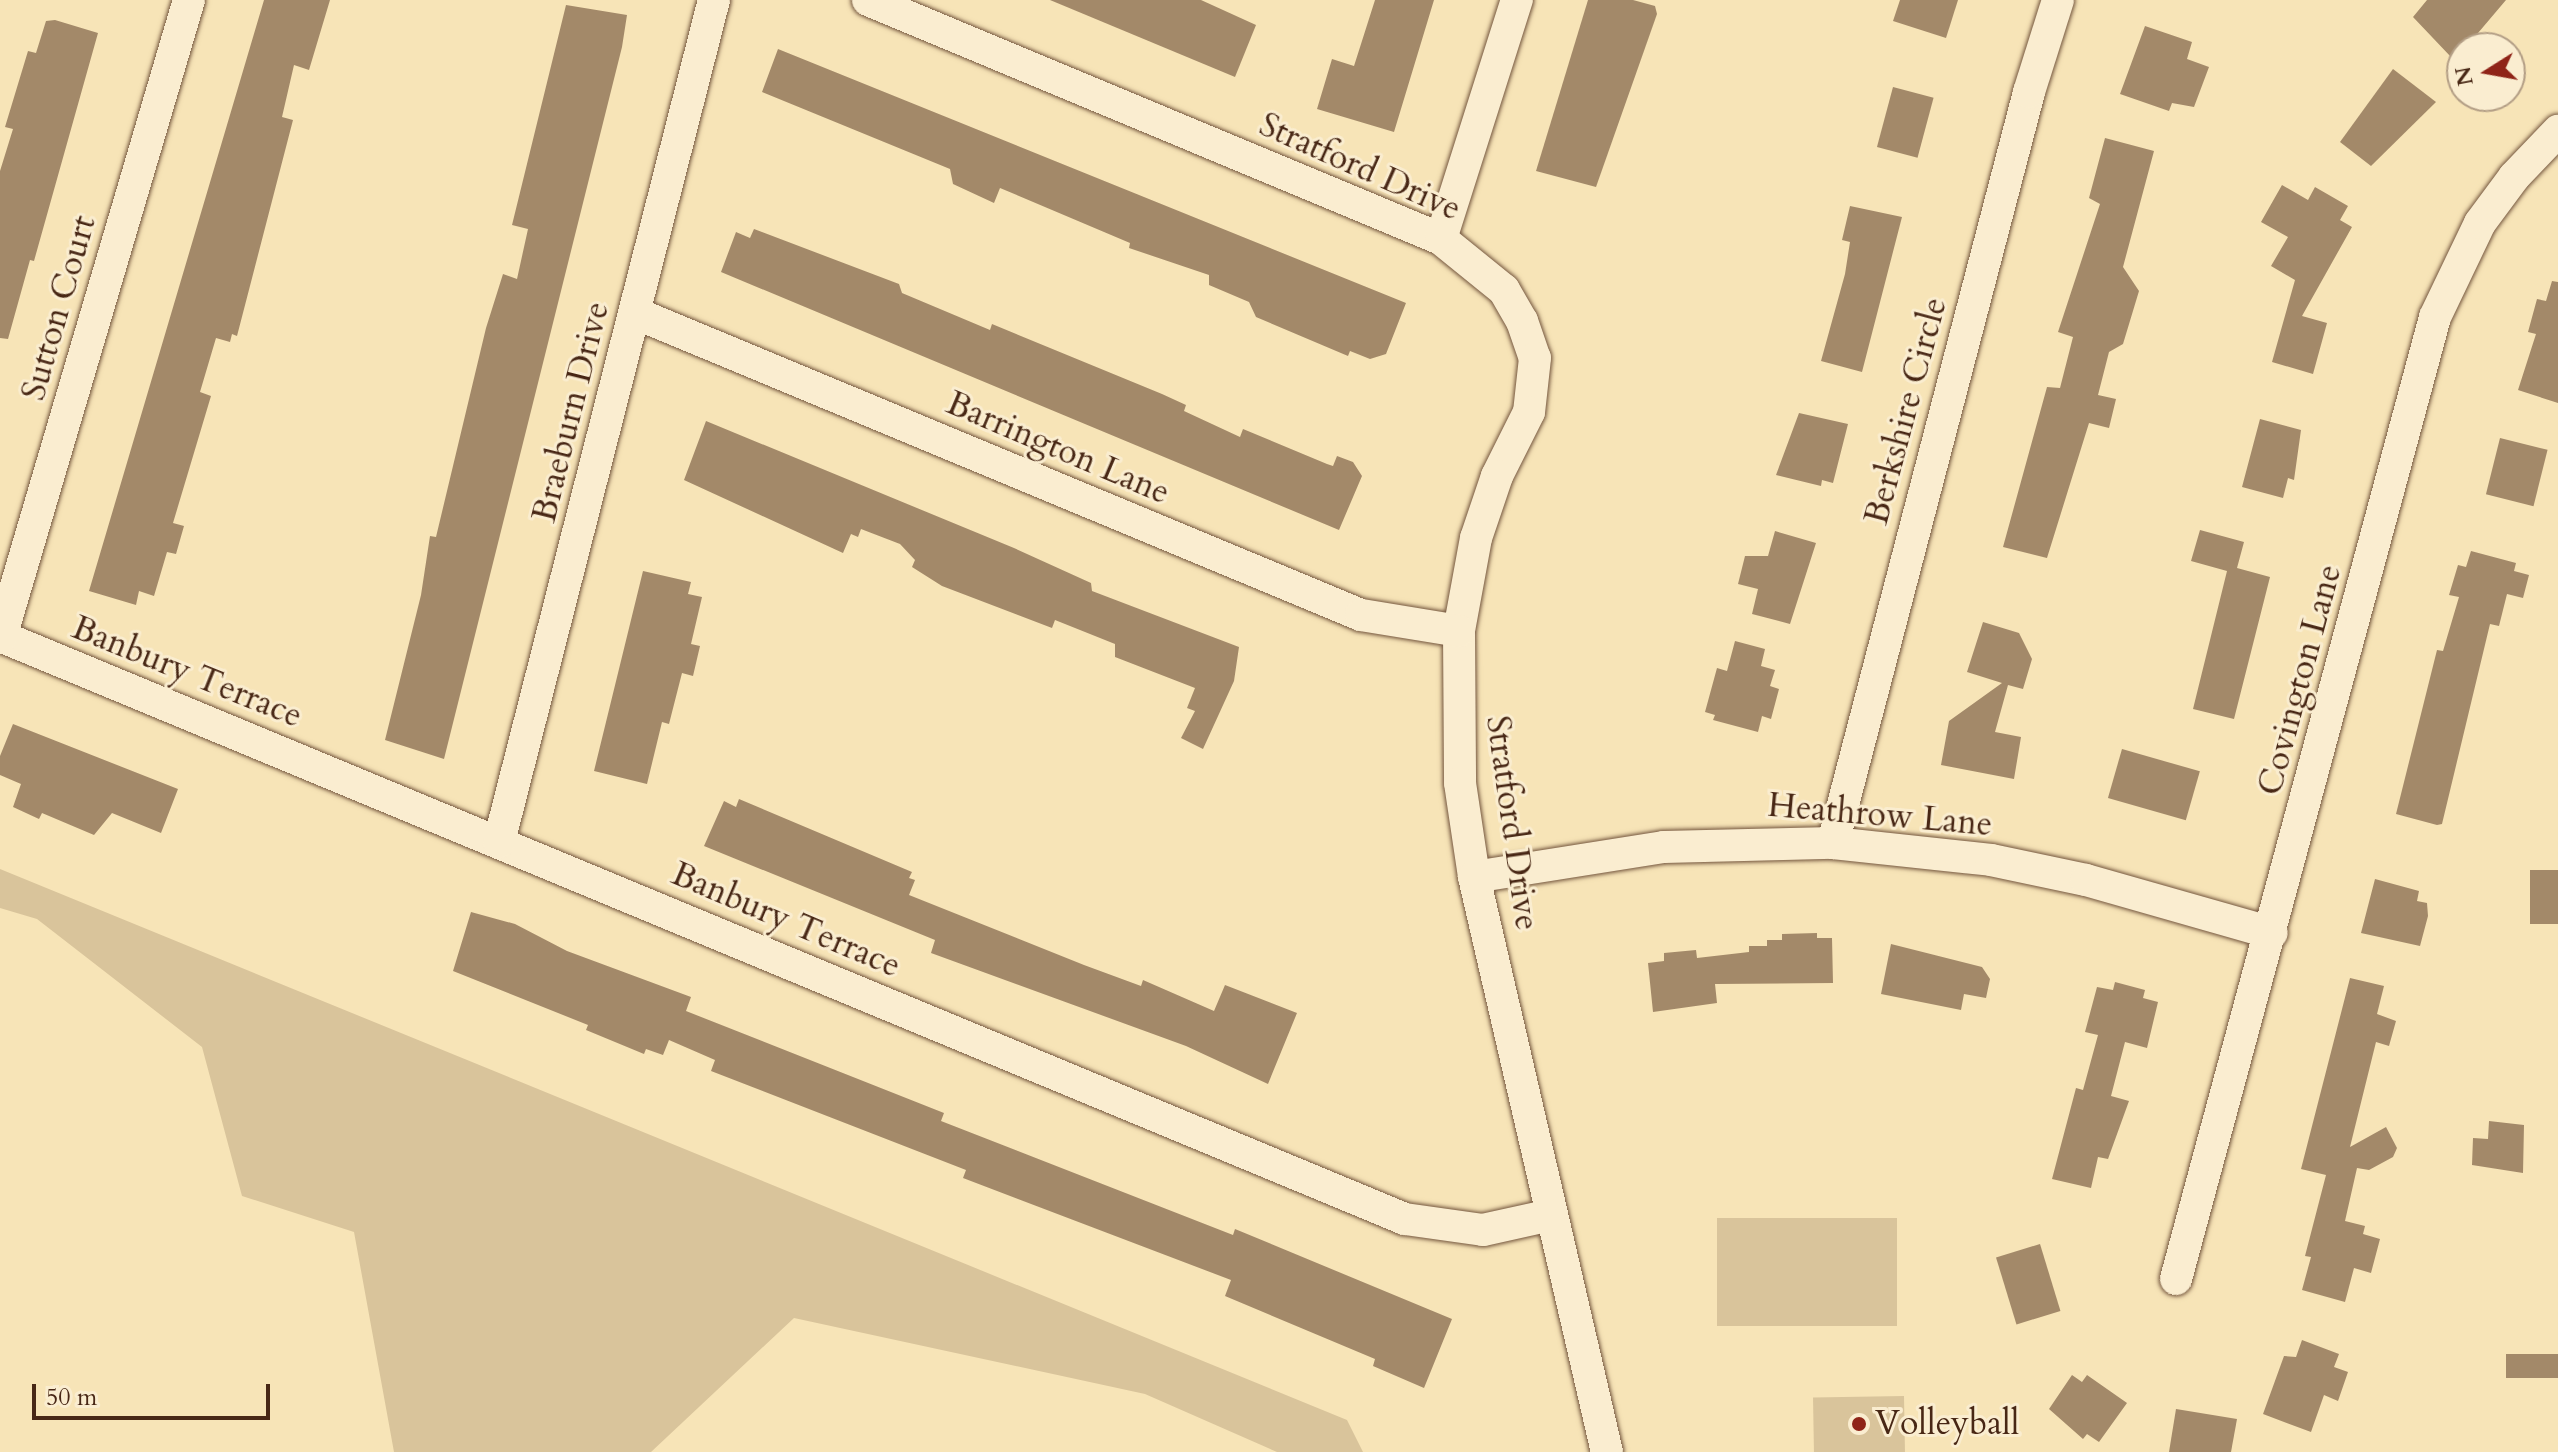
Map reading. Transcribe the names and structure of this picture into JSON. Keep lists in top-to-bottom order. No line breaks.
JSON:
{"streets":{"street":["Stratford Drive","Sutton Court","Berkshire Circle","Braeburn Drive","Barrington Lane","Banbury Terrace","Covington Lane","Heathrow Lane"]},"crossings":[["Stratford Drive","Barrington Lane"],["Stratford Drive","Banbury Terrace"],["Stratford Drive","Heathrow Lane"],["Sutton Court","Banbury Terrace"],["Berkshire Circle","Heathrow Lane"],["Braeburn Drive","Barrington Lane"],["Braeburn Drive","Banbury Terrace"],["Covington Lane","Heathrow Lane"]],"places":["Volleyball"],"scale_bar":"50 m","north":"left"}
